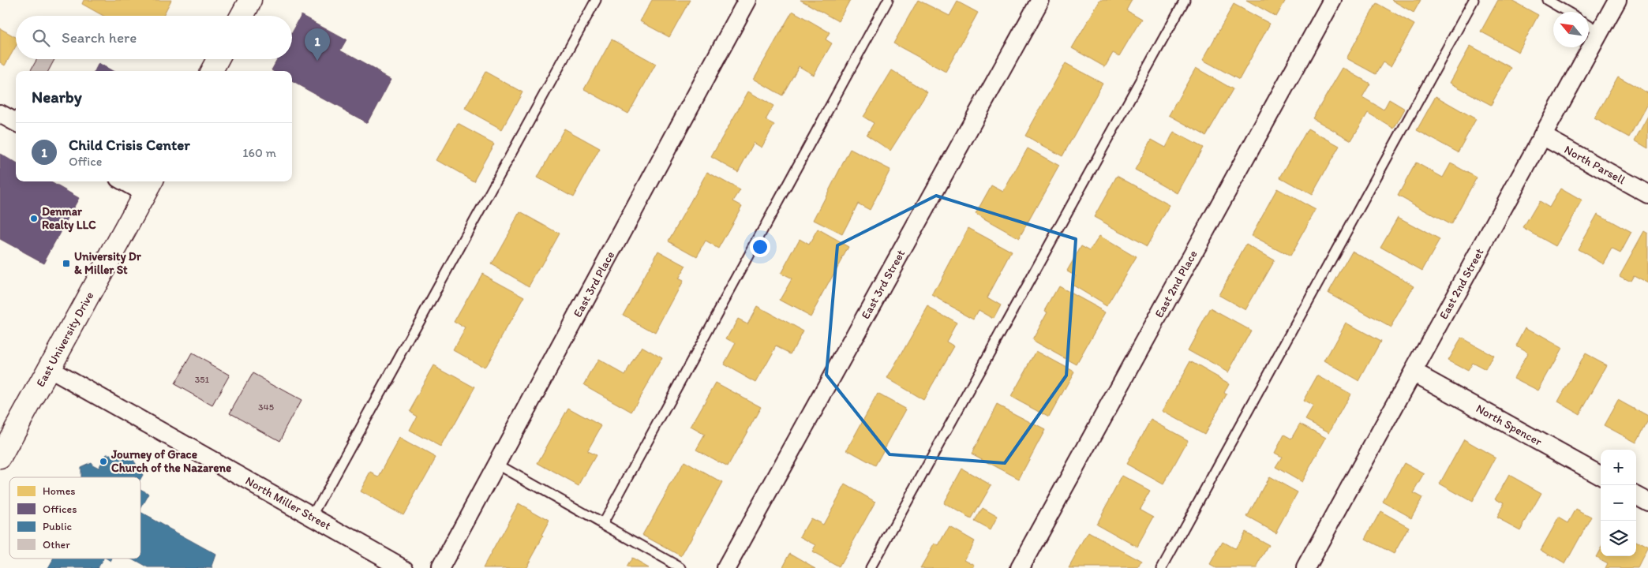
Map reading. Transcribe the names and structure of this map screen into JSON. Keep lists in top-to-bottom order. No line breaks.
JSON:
{"streets":{"main road":["East University Drive"],"street":["North Parsell","East 3rd Place","East 3rd Street","East 2nd Place","East 2nd Street","North Spencer","North Miller Street"]},"crossings":[["North Parsell","East 2nd Street"],["East 2nd Street","North Spencer"],["East University Drive","North Miller Street"]],"places":{"other":["Denmar Realty LLC","Journey of Grace Church of the Nazarene"],"transit":["University Dr & Miller St"]},"house_numbers":["351","345"],"legend":["Homes","Offices","Public","Other"],"north":"top left","page":{"search":"Search here","pins":"1","heading":"Nearby","list":[{"mark":"1","name":"Child Crisis Center","note":"Office","value":"160 m"}],"map_buttons":["+","−"]}}
